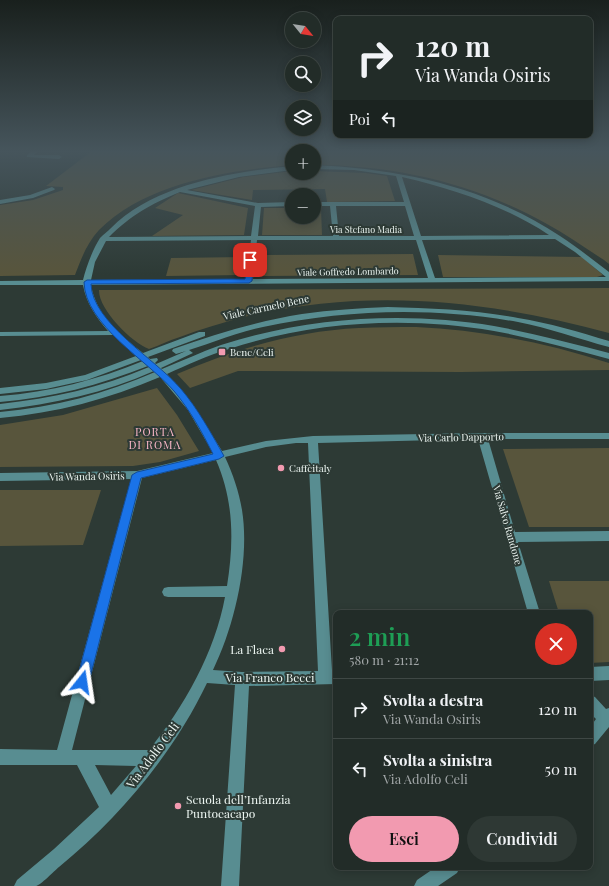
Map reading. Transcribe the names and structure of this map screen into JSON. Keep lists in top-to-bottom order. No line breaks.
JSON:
{"streets":{"street":["Via Stefano Madia","Viale Goffredo Lombardo","Viale Carmelo Bene","Via Carlo Dapporto","Via Wanda Osiris","Via Salvo Randone","Via Franco Becci","Via Adolfo Celi"]},"crossings":[["Viale Goffredo Lombardo","Via Adolfo Celi"],["Viale Carmelo Bene","Via Adolfo Celi"],["Via Carlo Dapporto","Via Wanda Osiris"],["Via Carlo Dapporto","Via Salvo Randone"],["Via Carlo Dapporto","Via Adolfo Celi"],["Via Wanda Osiris","Via Adolfo Celi"],["Via Franco Becci","Via Adolfo Celi"]],"districts":["PORTA DI ROMA"],"places":{"transit":["Bene/Celi"],"other":["Caffèitaly","La Flaca","Scuola dell’Infanzia Puntoeacapo"]},"north":"bottom right","page":{"map_buttons":["+","−"],"turn":["120 m","Via Wanda Osiris"],"then":"Poi","heading":["2 min","580 m · 21:12"],"list":[{"name":"Svolta a destra","note":"Via Wanda Osiris","value":"120 m"},{"name":"Svolta a sinistra","note":"Via Adolfo Celi","value":"50 m"}],"buttons":["Esci","Condividi"]}}
